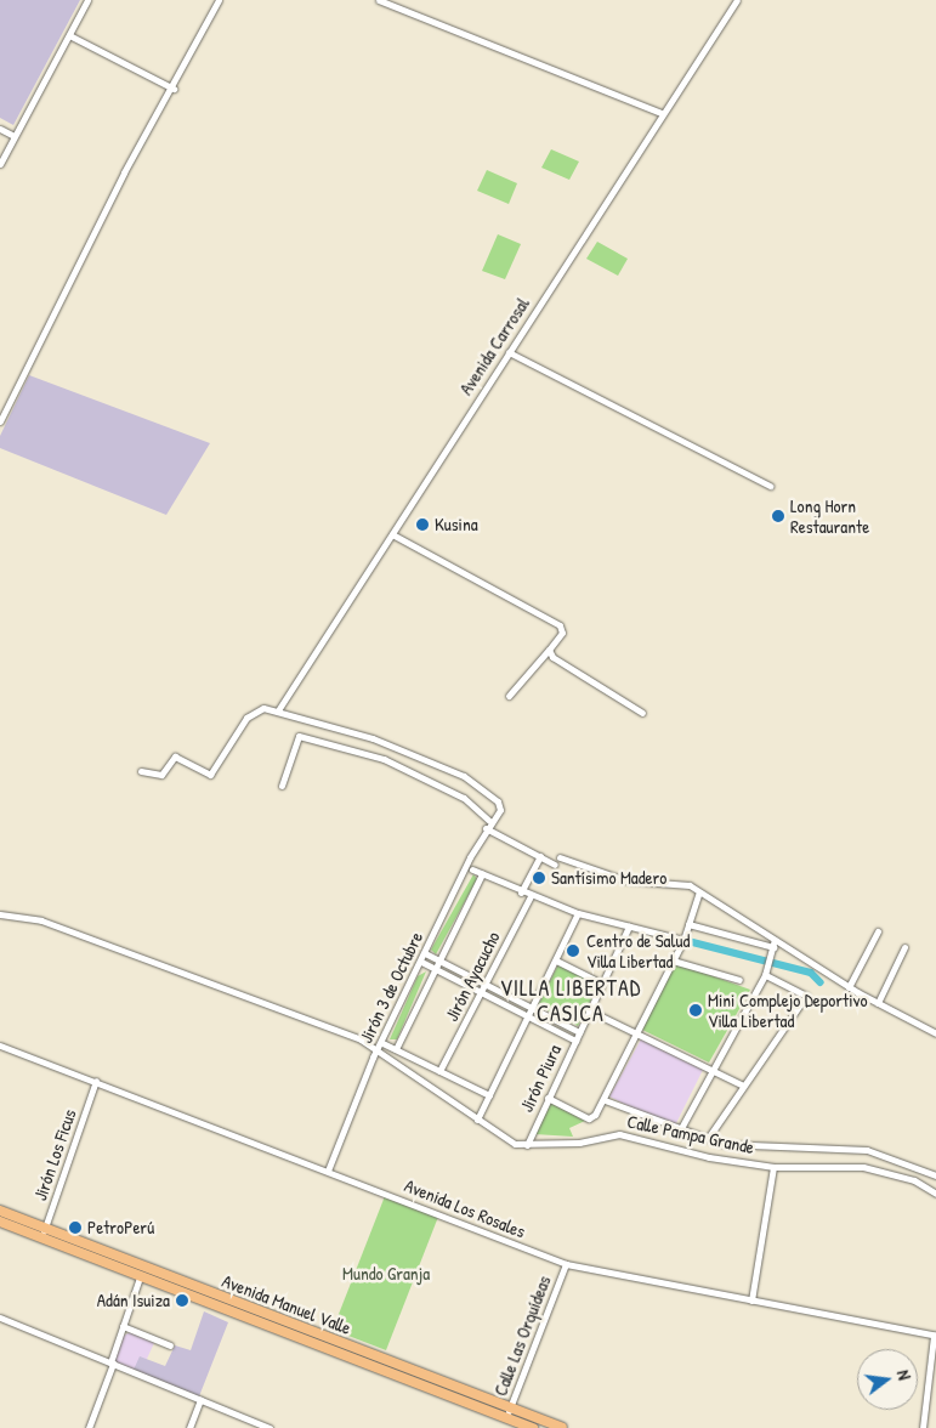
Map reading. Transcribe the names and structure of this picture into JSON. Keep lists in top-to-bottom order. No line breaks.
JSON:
{"streets":{"main road":["Avenida Manuel Valle"],"street":["Avenida Carrosal","Jirón Ayacucho","Jirón 3 de Octubre","Jirón Piura","Calle Pampa Grande","Jirón Los Ficus","Avenida Los Rosales","Calle Las Orquídeas"]},"crossings":[["Avenida Carrosal","Jirón 3 de Octubre"],["Jirón 3 de Octubre","Calle Pampa Grande"],["Jirón 3 de Octubre","Avenida Los Rosales"],["Jirón Piura","Calle Pampa Grande"],["Jirón Los Ficus","Avenida Los Rosales"],["Jirón Los Ficus","Avenida Manuel Valle"],["Avenida Los Rosales","Calle Las Orquídeas"],["Avenida Manuel Valle","Calle Las Orquídeas"]],"districts":["VILLA LIBERTAD CASICA"],"parks":["Mundo Granja"],"places":["Long Horn Restaurante","Kusina","Santísimo Madero","Centro de Salud Villa Libertad","Mini Complejo Deportivo Villa Libertad","PetroPerú","Adán Isuiza"],"north":"right"}
